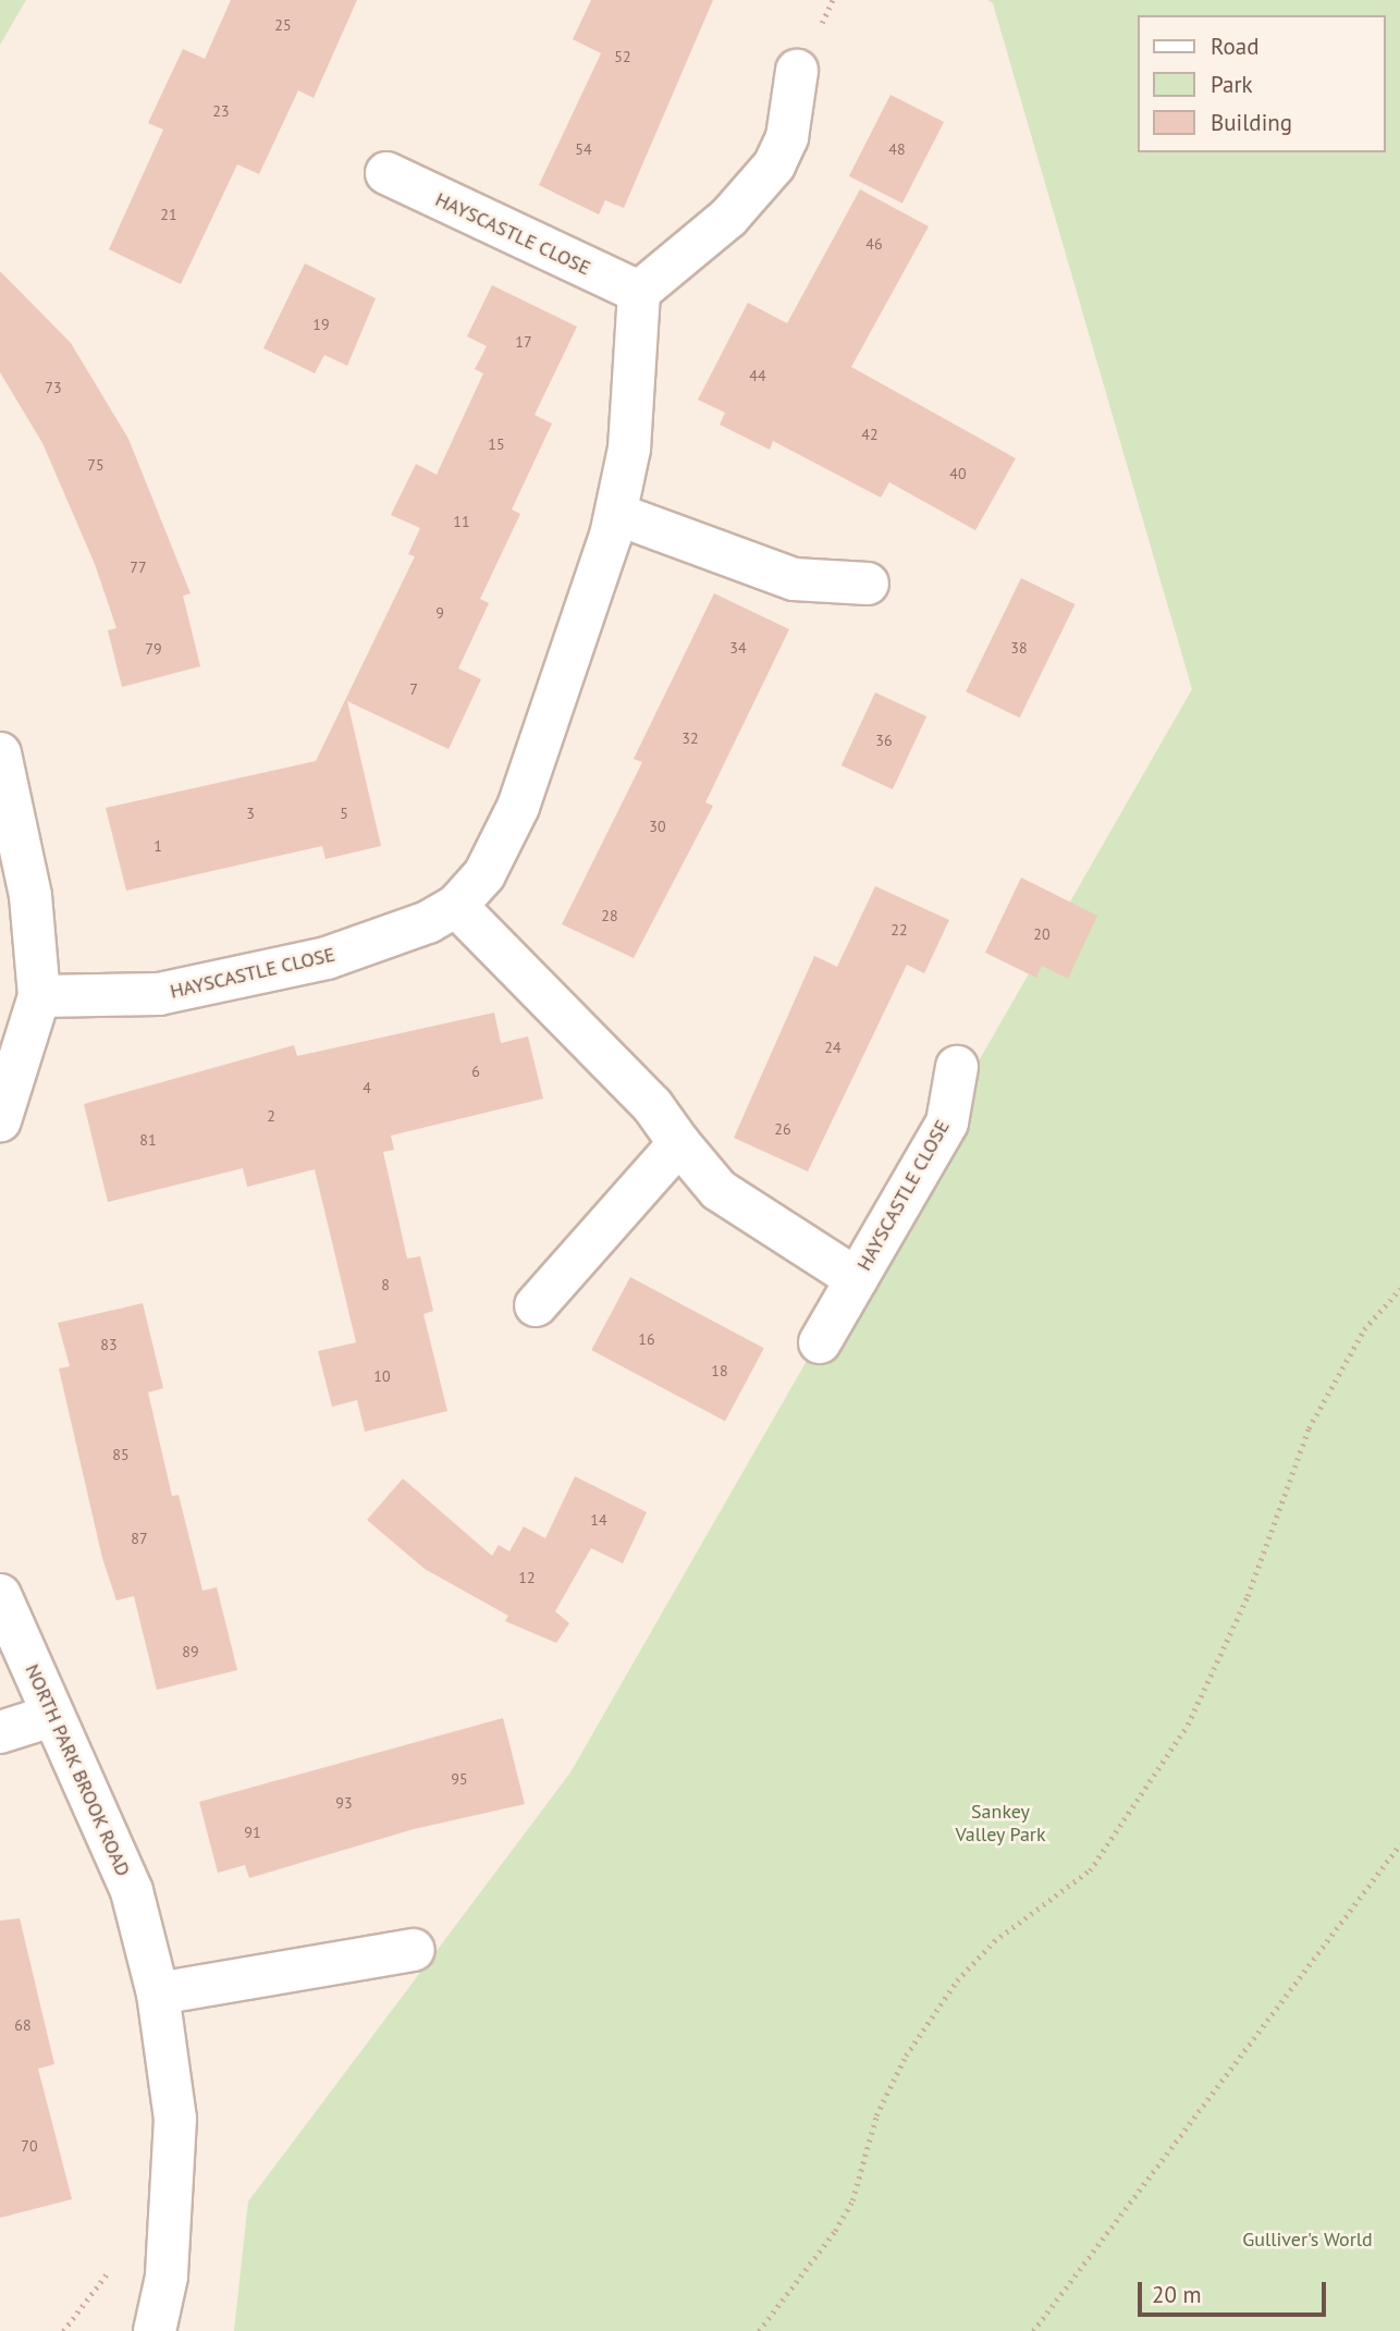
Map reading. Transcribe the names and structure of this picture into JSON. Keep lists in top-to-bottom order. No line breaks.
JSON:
{"streets":{"street":["HAYSCASTLE CLOSE","NORTH PARK BROOK ROAD"]},"parks":["Sankey Valley Park","Gulliver's World"],"house_numbers":["25","52","23","54","48","21","46","19","17","44","73","42","15","75","40","11","77","9","34","38","79","7","32","36","3","5","30","1","28","22","20","24","6","4","2","26","81","8","16","83","18","10","85","14","87","12","89","95","93","91","68","70"],"legend":["Road","Park","Building"],"scale_bar":"20 m"}
